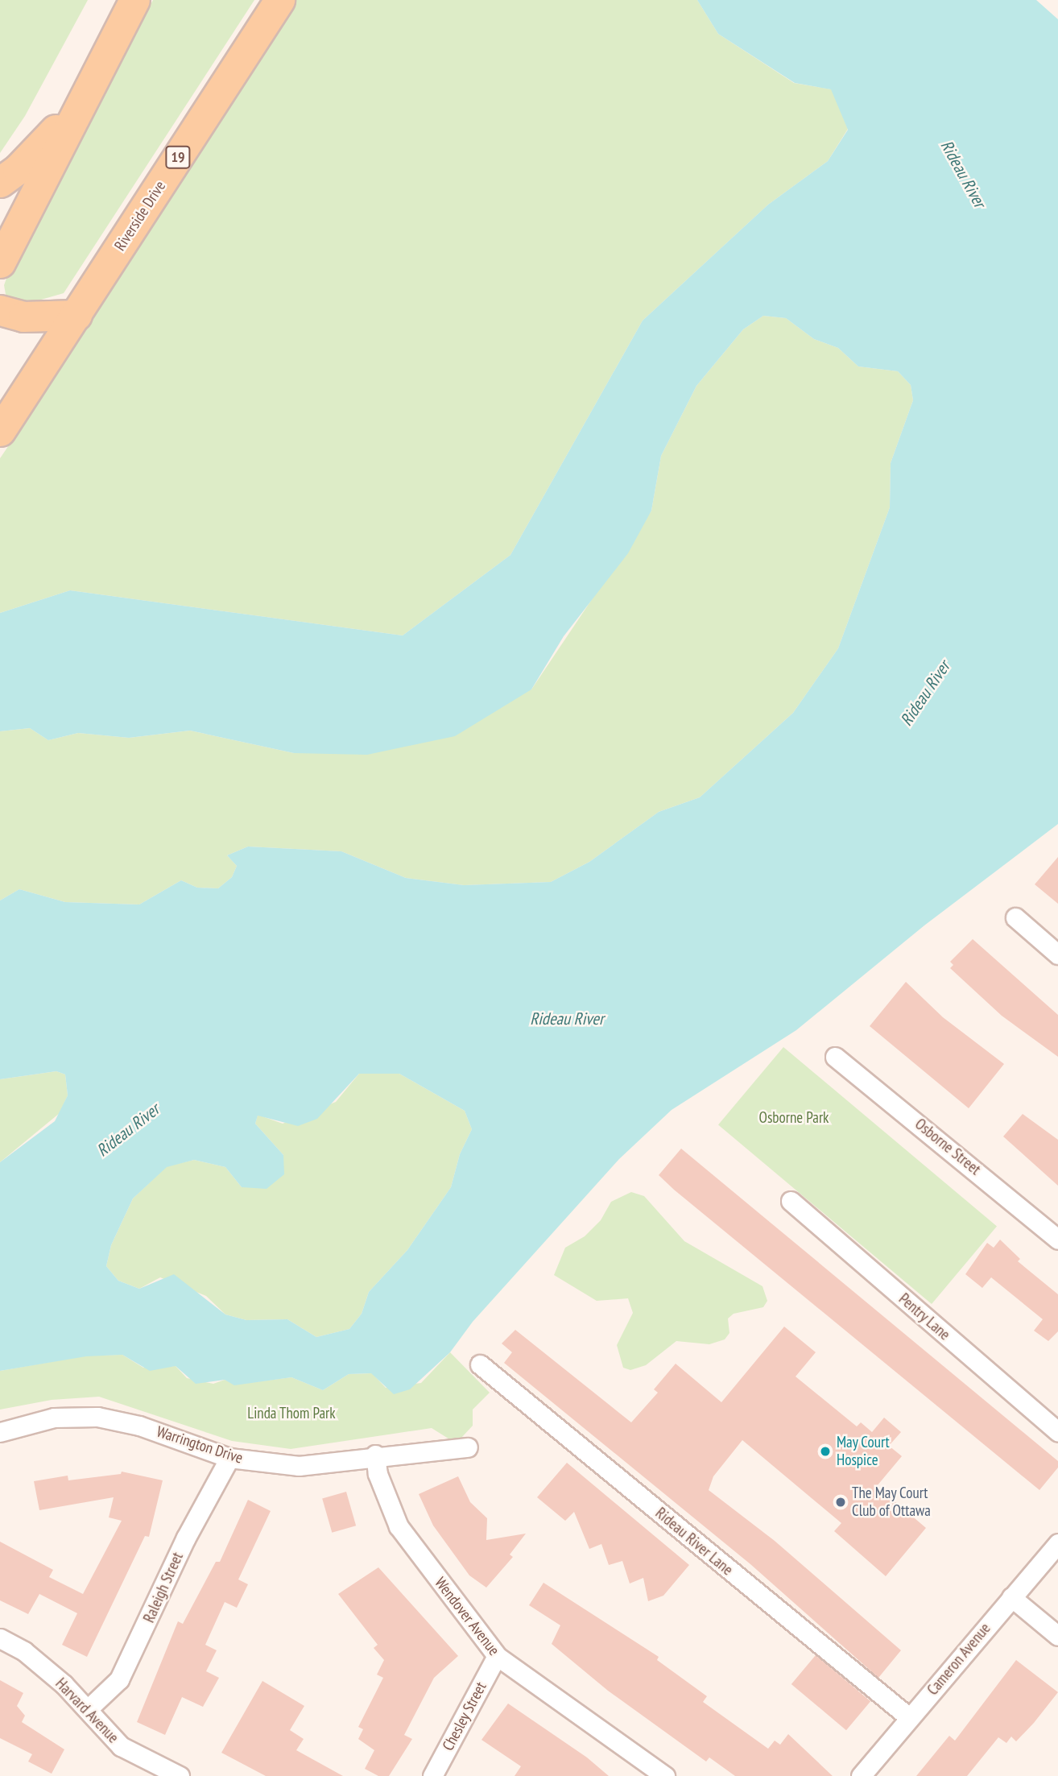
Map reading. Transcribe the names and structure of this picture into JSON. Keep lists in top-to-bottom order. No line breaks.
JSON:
{"streets":{"main road":["19","Riverside Drive"],"street":["Osborne Street","Pentry Lane","Warrington Drive","Rideau River Lane","Raleigh Street","Wendover Avenue","Cameron Avenue","Harvard Avenue","Chesley Street"]},"crossings":[["Warrington Drive","Raleigh Street"],["Warrington Drive","Wendover Avenue"],["Rideau River Lane","Cameron Avenue"],["Raleigh Street","Harvard Avenue"],["Wendover Avenue","Chesley Street"]],"water":["Rideau River"],"parks":["Osborne Park","Linda Thom Park"],"places":["May Court Hospice","The May Court Club of Ottawa"]}
